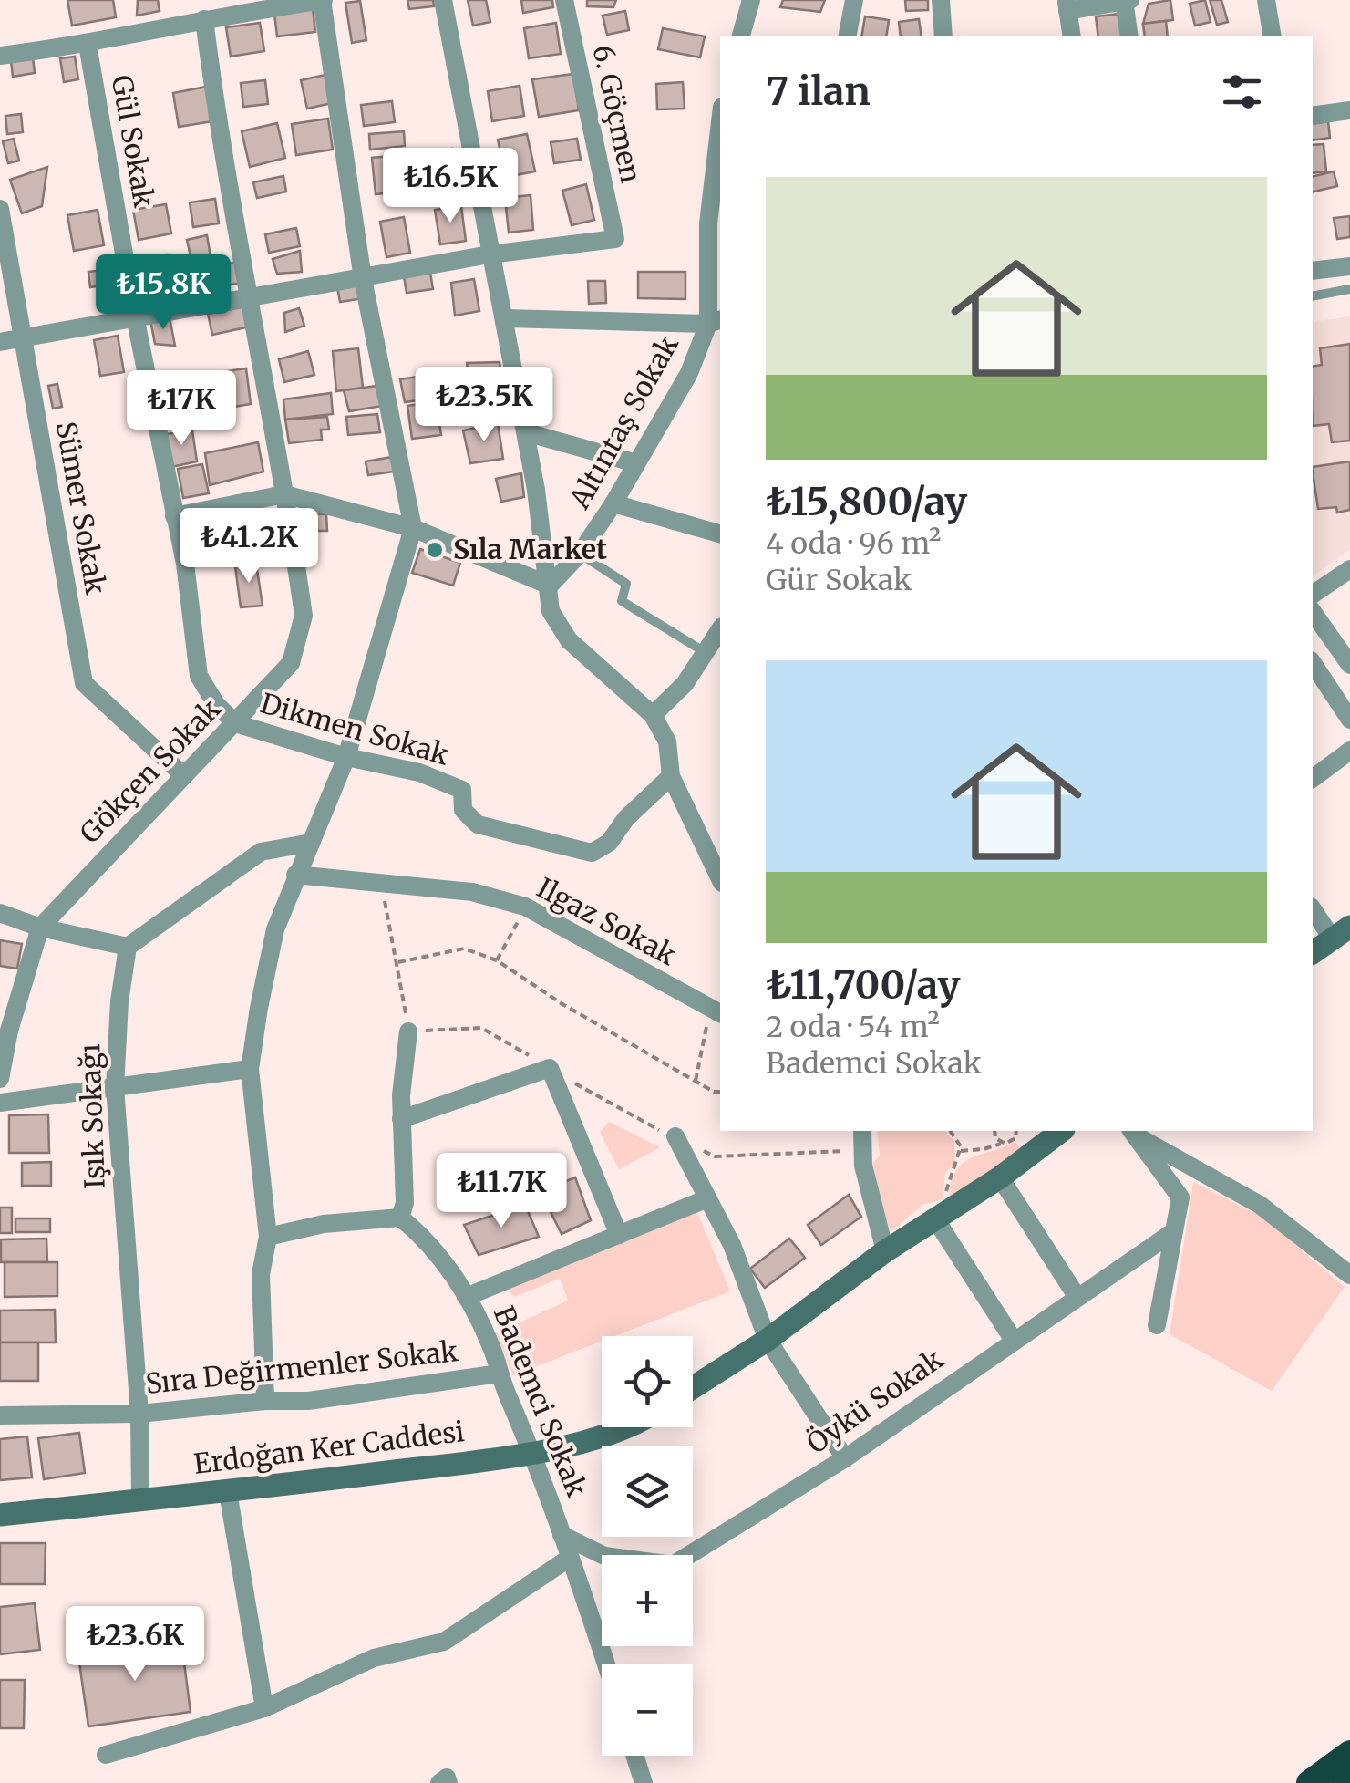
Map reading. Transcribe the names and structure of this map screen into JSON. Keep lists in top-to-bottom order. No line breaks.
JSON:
{"streets":{"main road":["Erdoğan Ker Caddesi"],"street":["6. Göçmen","Gül Sokak","Altıntaş Sokak","Sümer Sokak","Dikmen Sokak","Gökçen Sokak","Ilgaz Sokak","Işık Sokağı","Sıra Değirmenler Sokak","Bademci Sokak","Öykü Sokak"]},"crossings":[["Gül Sokak","Dikmen Sokak"],["Gül Sokak","Gökçen Sokak"],["Sümer Sokak","Gökçen Sokak"],["Dikmen Sokak","Gökçen Sokak"],["Işık Sokağı","Sıra Değirmenler Sokak"],["Işık Sokağı","Erdoğan Ker Caddesi"],["Sıra Değirmenler Sokak","Bademci Sokak"],["Bademci Sokak","Öykü Sokak"],["Bademci Sokak","Erdoğan Ker Caddesi"]],"places":["Sıla Market"],"page":{"heading":"7 ilan","list":[{"name":"₺15,800/ay","note":"4 oda · 96 m² · Gür Sokak"},{"name":"₺11,700/ay","note":"2 oda · 54 m² · Bademci Sokak"}],"price":["₺16.5K","₺15.8K","₺23.5K","₺17K","₺41.2K","₺11.7K","₺23.6K"],"map_buttons":["+","−"]}}
